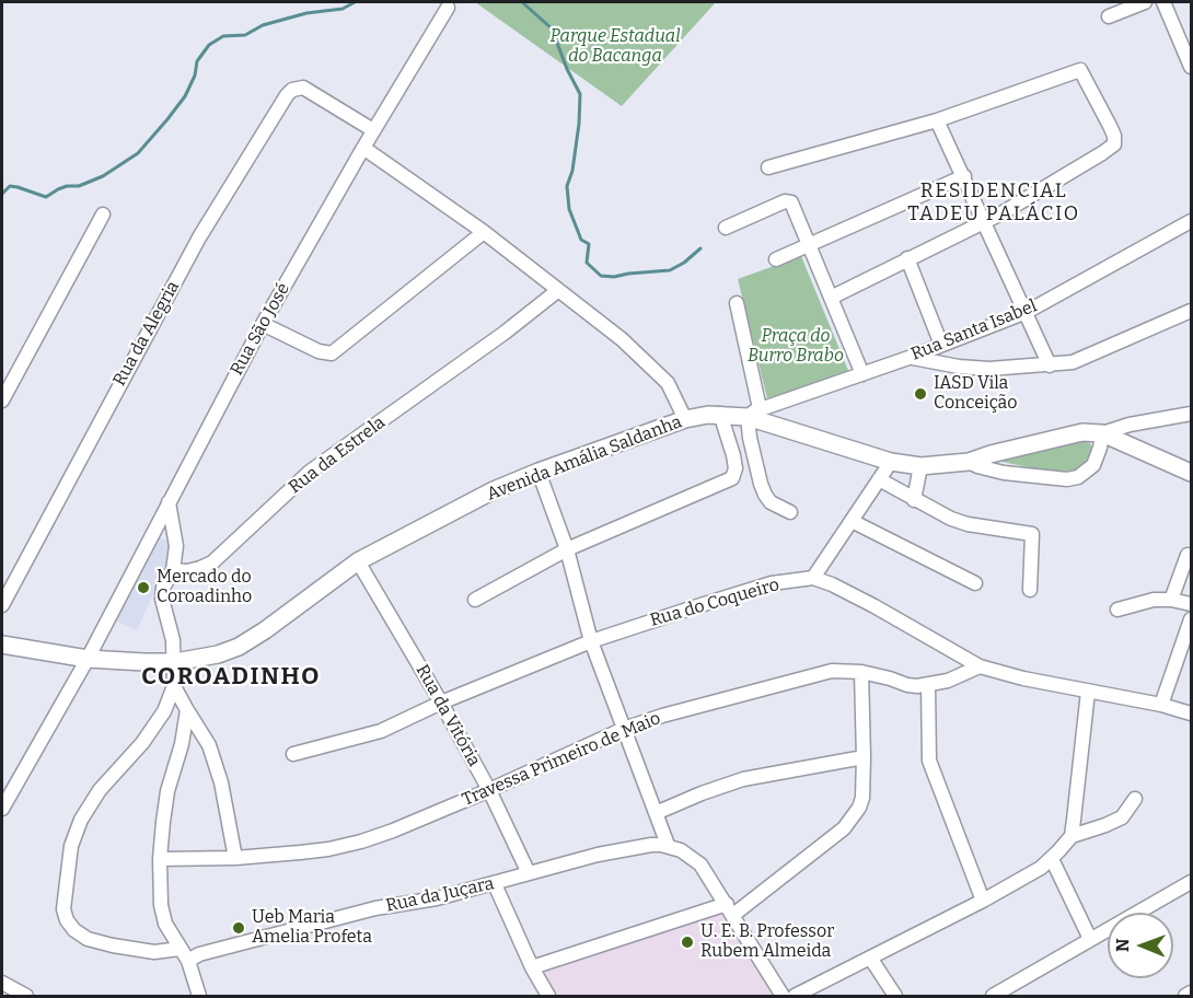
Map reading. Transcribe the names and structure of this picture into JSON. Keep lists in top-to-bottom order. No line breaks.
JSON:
{"streets":{"main road":["Avenida Amália Saldanha"],"street":["Rua São José","Rua Santa Isabel","Rua da Alegria","Rua da Estrela","Rua do Coqueiro","Rua da Vitória","Travessa Primeiro de Maio","Rua da Juçara"]},"crossings":[["Rua São José","Rua da Alegria"],["Rua São José","Avenida Amália Saldanha"],["Rua Santa Isabel","Avenida Amália Saldanha"],["Avenida Amália Saldanha","Rua da Vitória"],["Rua do Coqueiro","Rua da Vitória"],["Rua da Vitória","Travessa Primeiro de Maio"],["Rua da Vitória","Rua da Juçara"]],"districts":["RESIDENCIAL TADEU PALÁCIO","COROADINHO"],"parks":["Parque Estadual do Bacanga","Praça do Burro Brabo"],"places":["IASD Vila Conceição","Mercado do Coroadinho","Ueb Maria Amelia Profeta","U. E. B. Professor Rubem Almeida"],"north":"left"}
